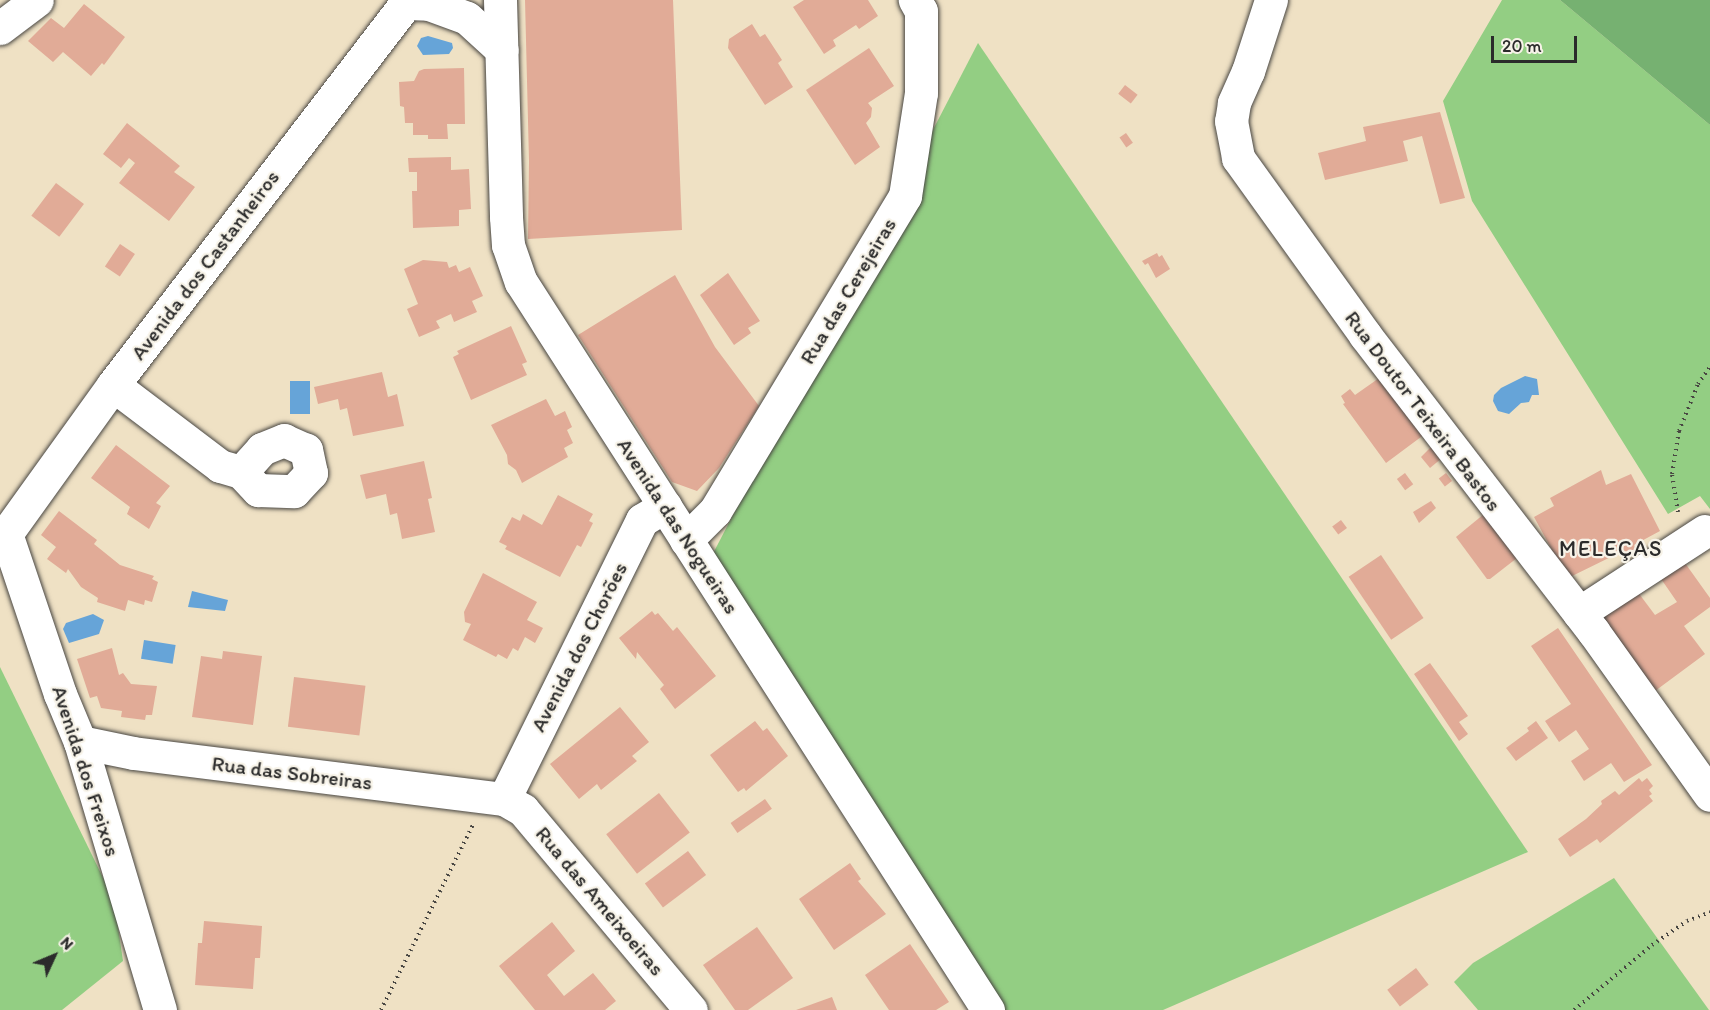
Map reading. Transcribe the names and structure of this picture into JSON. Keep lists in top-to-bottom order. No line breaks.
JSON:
{"streets":{"street":["Avenida dos Castanheiros","Rua das Cerejeiras","Rua Doutor Teixeira Bastos","Avenida das Nogueiras","Avenida dos Chorões","Avenida dos Freixos","Rua das Sobreiras","Rua das Ameixoeiras"]},"crossings":[["Avenida dos Castanheiros","Avenida dos Freixos"],["Rua das Cerejeiras","Avenida das Nogueiras"],["Avenida das Nogueiras","Avenida dos Chorões"],["Avenida dos Chorões","Rua das Sobreiras"],["Avenida dos Chorões","Rua das Ameixoeiras"],["Avenida dos Freixos","Rua das Sobreiras"],["Rua das Sobreiras","Rua das Ameixoeiras"]],"districts":["MELEÇAS"],"scale_bar":"20 m","north":"top right"}
